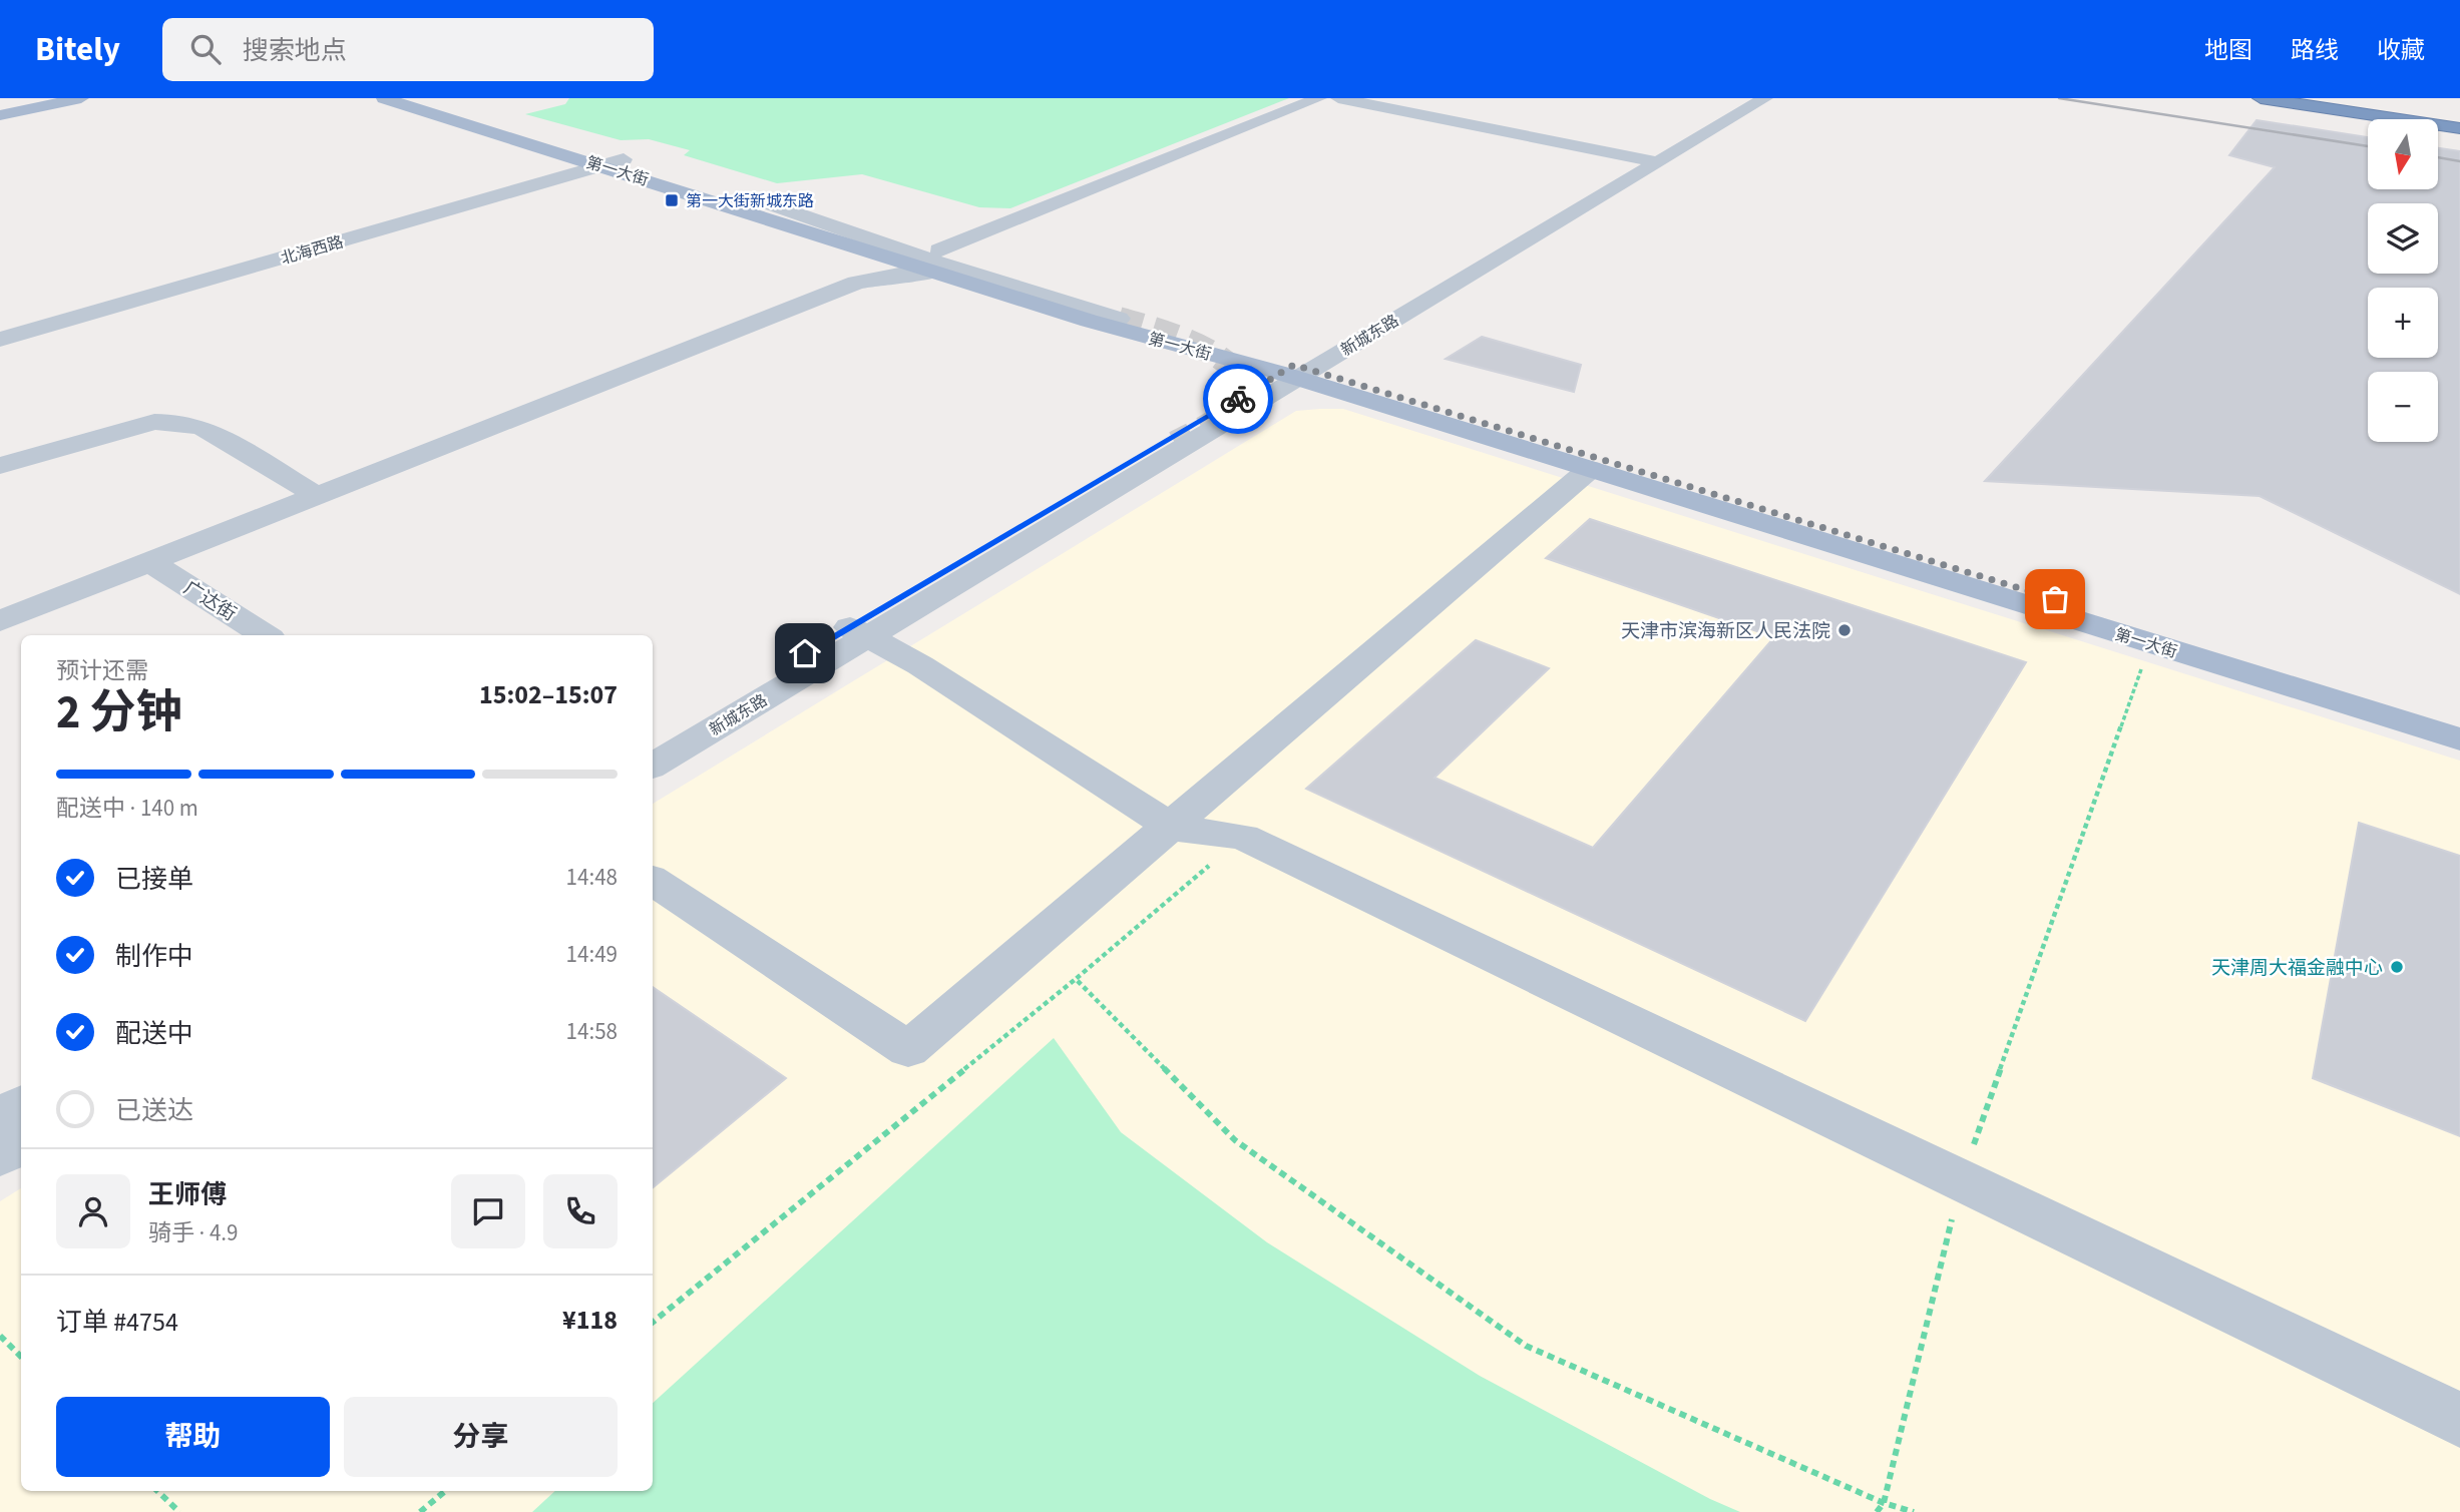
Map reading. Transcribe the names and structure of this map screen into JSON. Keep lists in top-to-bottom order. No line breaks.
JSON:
{"streets":{"main road":["第一大街"],"street":["北海西路","新城东路","广达街"]},"crossings":[["第一大街","北海西路"],["第一大街","新城东路"]],"places":{"transit":["第一大街新城东路"],"other":["天津市滨海新区人民法院","天津周大福金融中心"]},"north":"bottom","page":{"header":"Bitely","search":"搜索地点","nav":["地图","路线","收藏"],"map_buttons":["+","−"],"heading":["2 分钟","预计还需","15:02–15:07"],"panel":["王师傅","骑手 · 4.9","订单 #4754","¥118"],"bar":"配送中 · 140 m","list":[["已接单","14:48"],["制作中","14:49"],["配送中","14:58"],"已送达"],"buttons":["帮助","分享"]}}
